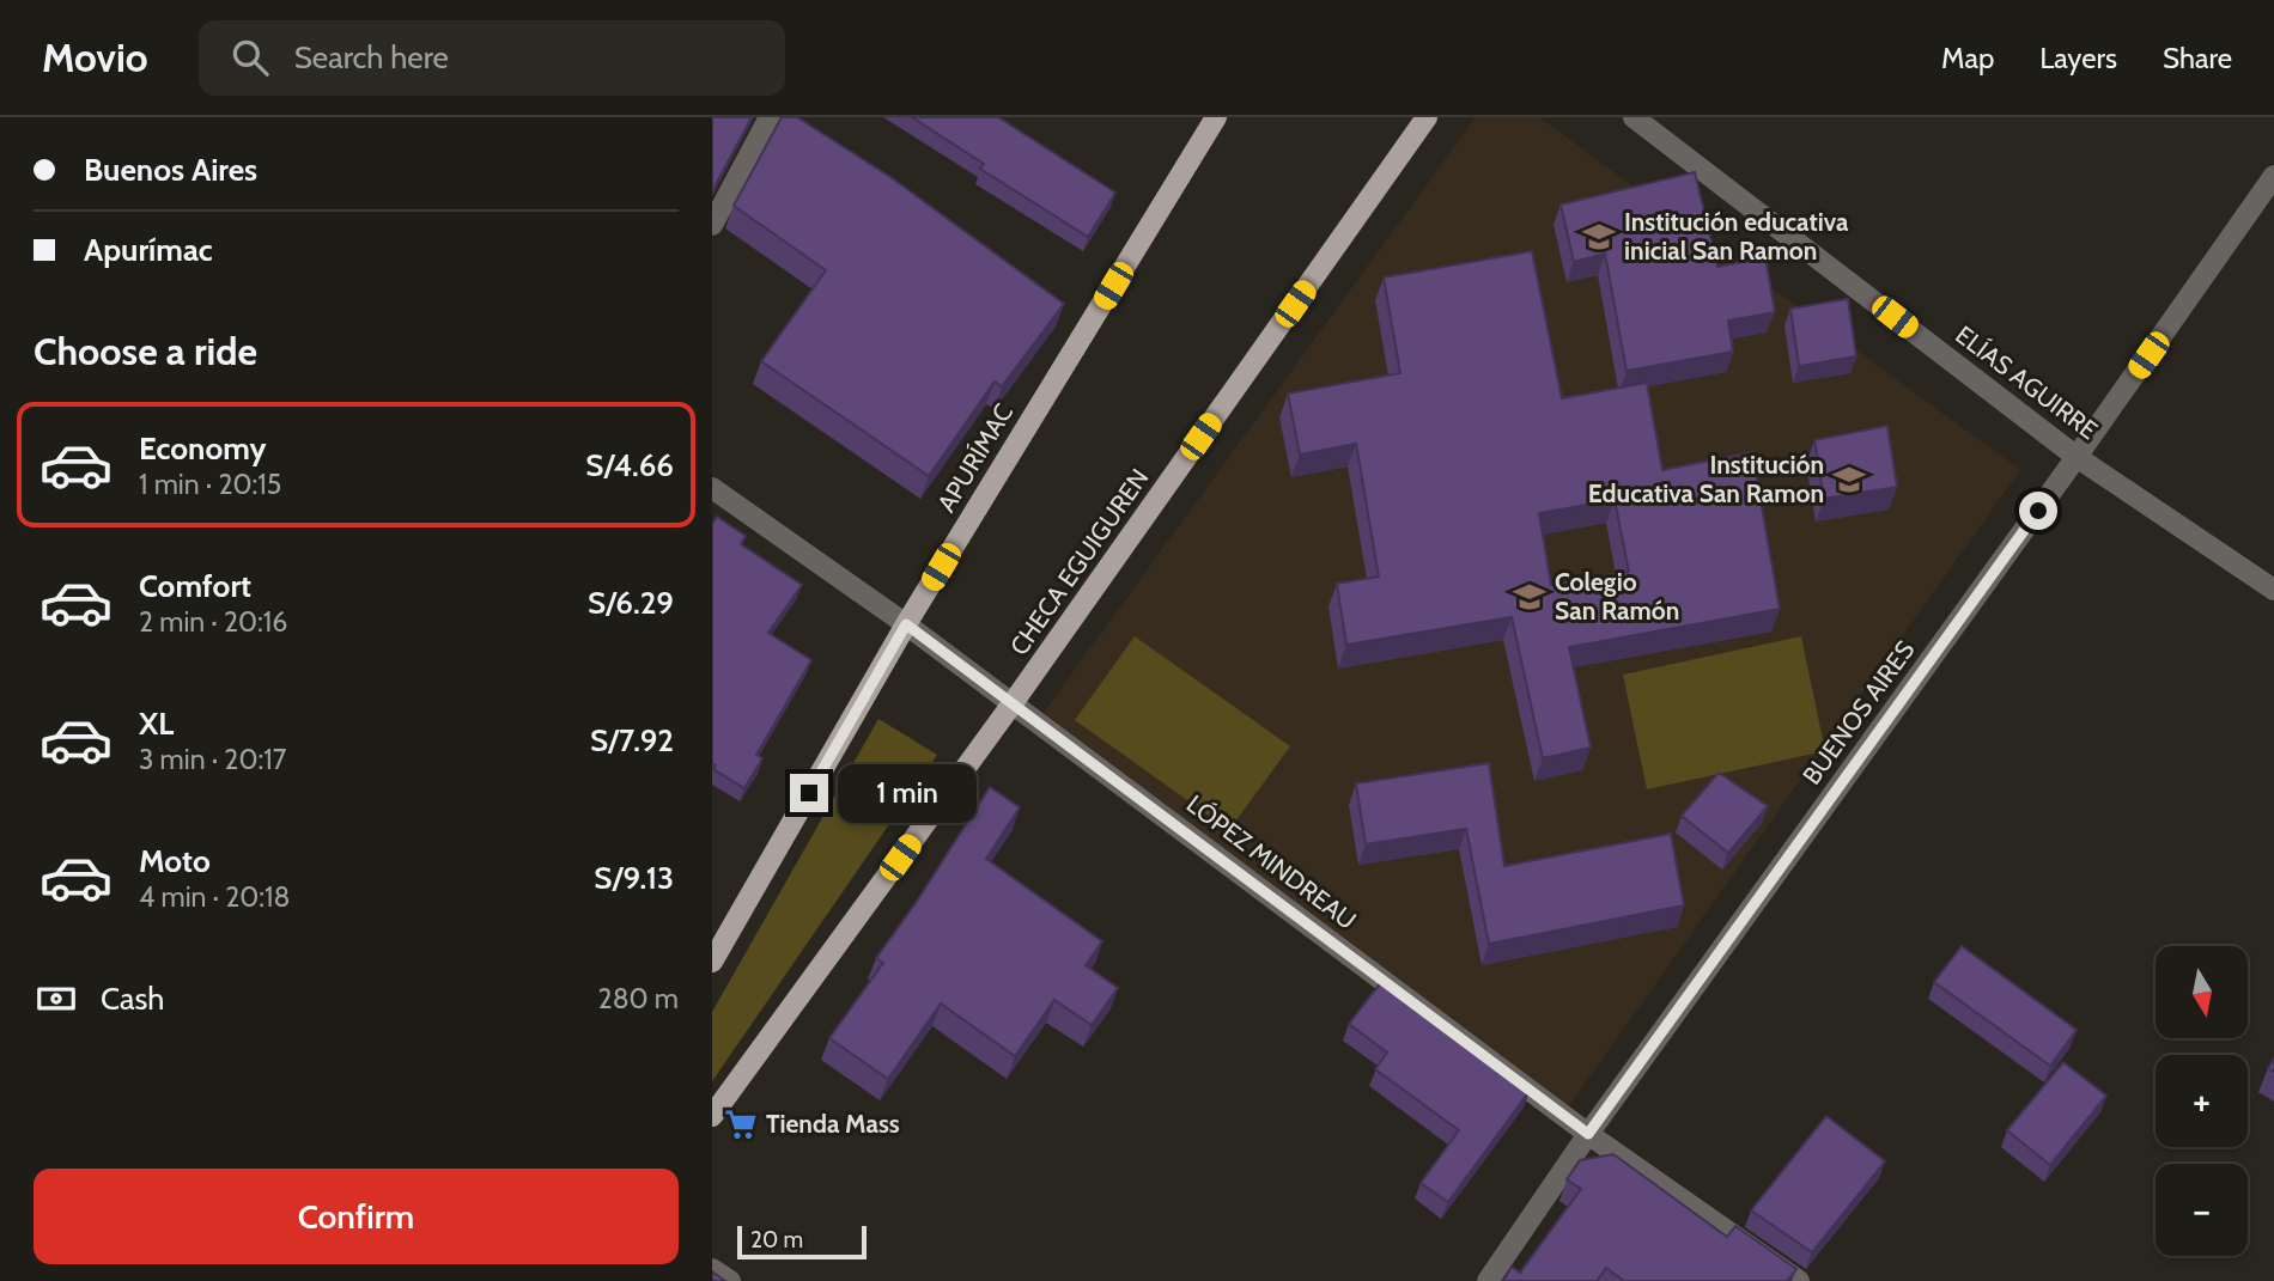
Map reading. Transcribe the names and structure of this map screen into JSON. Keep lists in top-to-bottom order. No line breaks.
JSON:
{"streets":{"main road":["APURÍMAC","CHECA EGUIGUREN"],"street":["ELÍAS AGUIRRE","BUENOS AIRES","LÓPEZ MINDREAU"]},"crossings":[["ELÍAS AGUIRRE","BUENOS AIRES"],["APURÍMAC","LÓPEZ MINDREAU"],["CHECA EGUIGUREN","LÓPEZ MINDREAU"],["BUENOS AIRES","LÓPEZ MINDREAU"]],"places":{"school or university":["Institución educativa inicial San Ramon","Institución Educativa San Ramon","Colegio San Ramón"],"supermarket":["Tienda Mass"]},"scale_bar":"20 m","north":"bottom","page":{"header":"Movio","search":"Search here","nav":["Map","Layers","Share"],"banner":["Buenos Aires","Apurímac"],"heading":"Choose a ride","list":[{"name":"Economy","note":"1 min · 20:15","value":"S/4.66"},{"name":"Comfort","note":"2 min · 20:16","value":"S/6.29"},{"name":"XL","note":"3 min · 20:17","value":"S/7.92"},{"name":"Moto","note":"4 min · 20:18","value":"S/9.13"}],"bubble":"1 min","map_buttons":["+","−"],"pay":["Cash","280 m"],"buttons":"Confirm","scale":"20 m"}}
